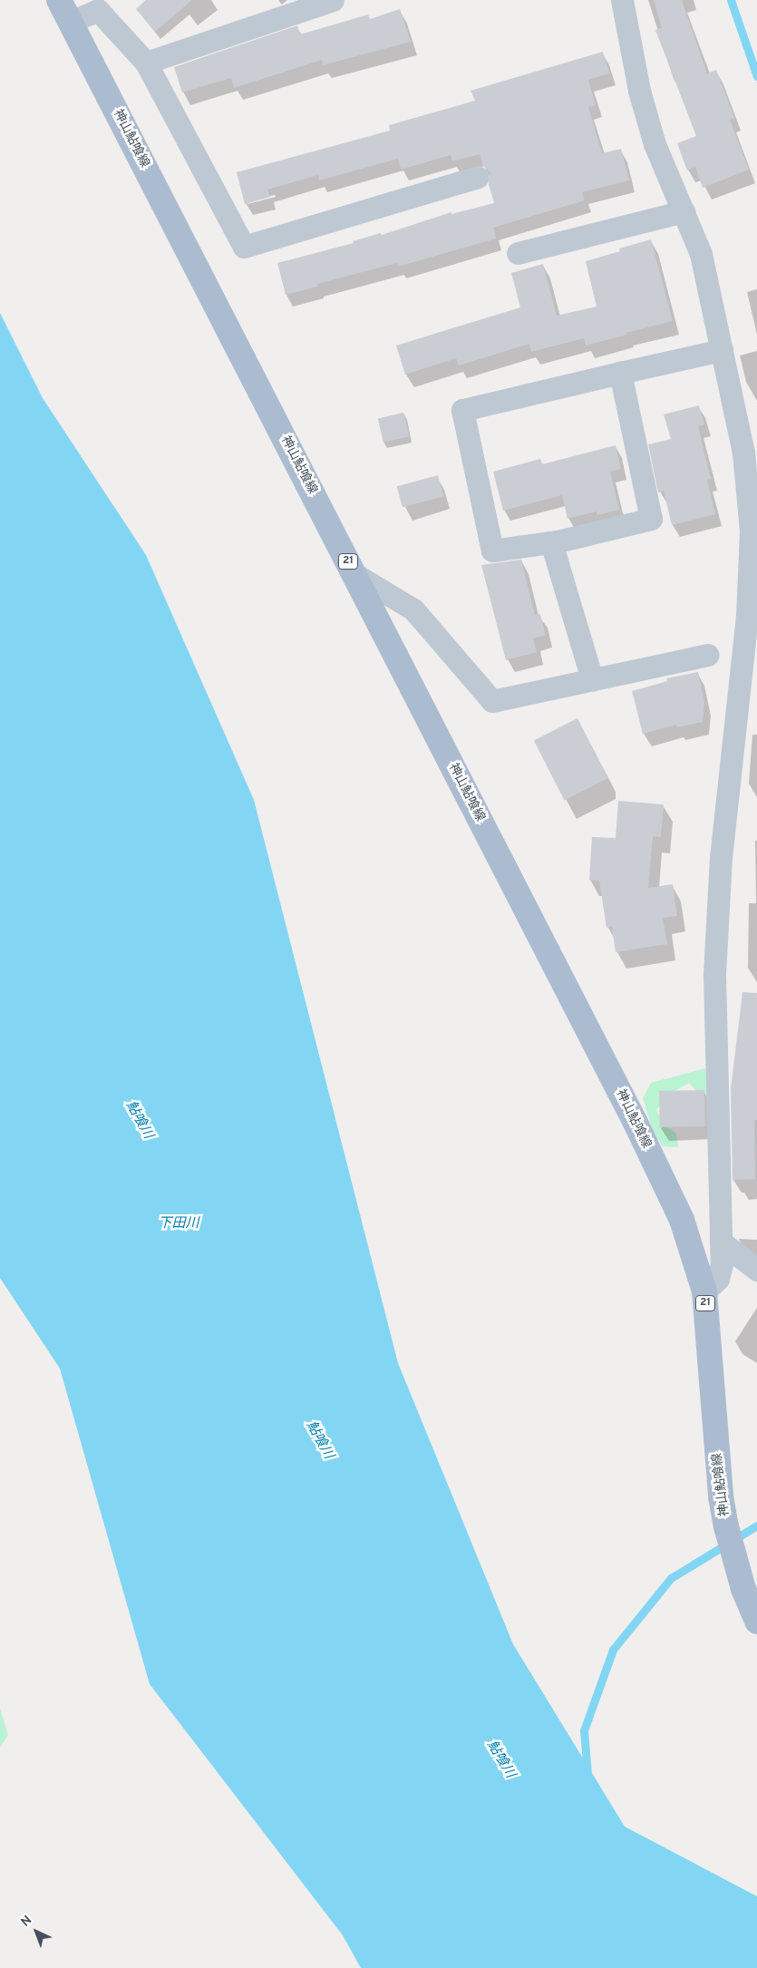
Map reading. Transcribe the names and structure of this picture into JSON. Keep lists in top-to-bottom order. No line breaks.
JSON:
{"streets":{"main road":["神山鮎喰線","21"]},"water":["鮎喰川","下田川"],"north":"top left"}
